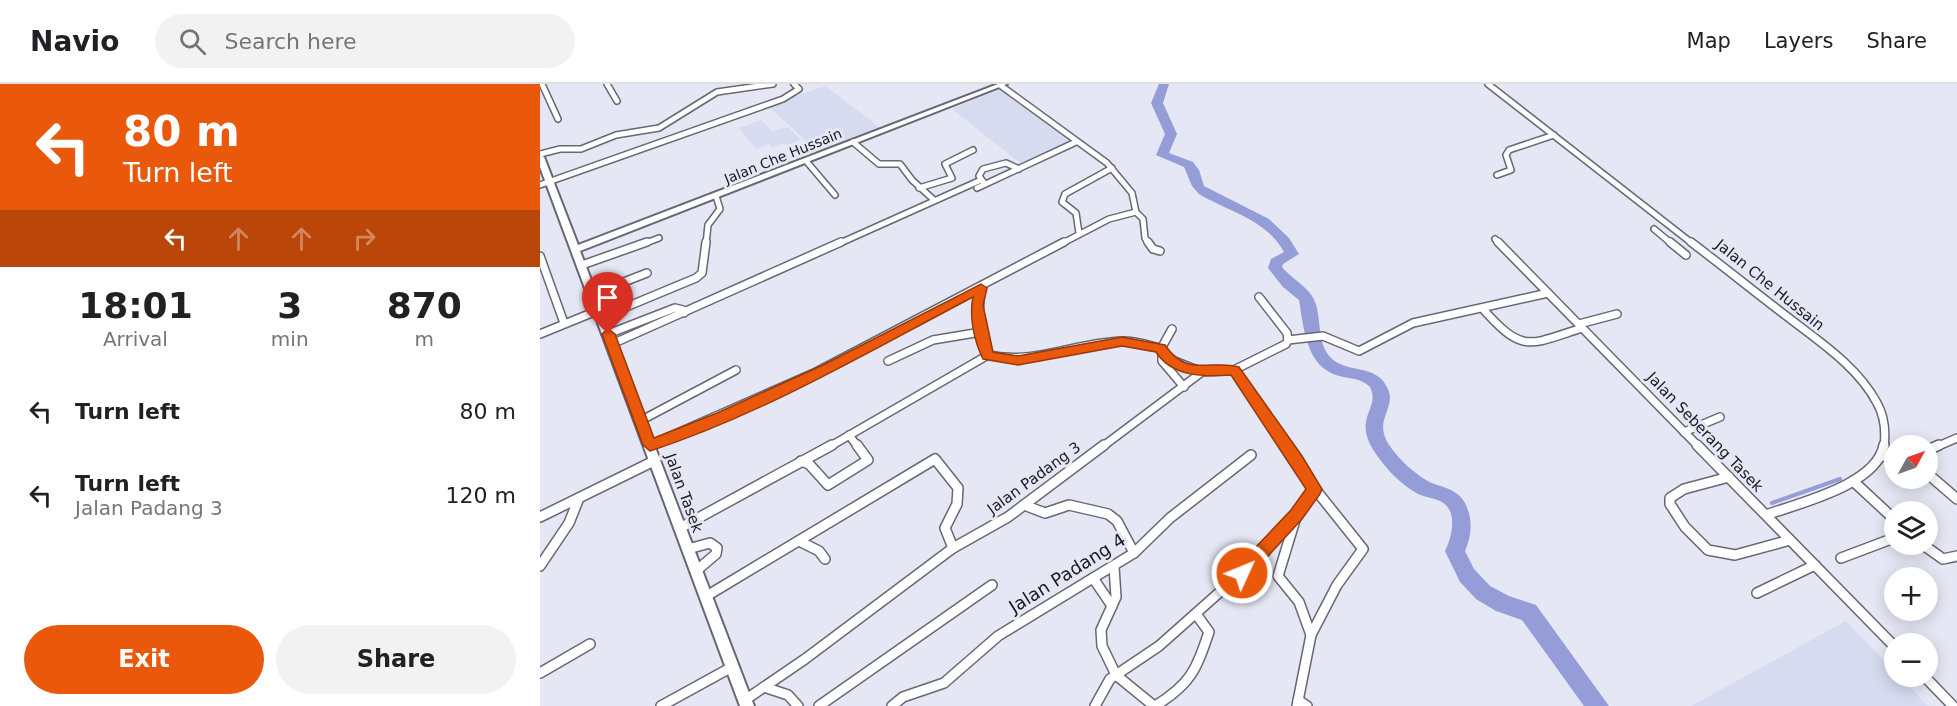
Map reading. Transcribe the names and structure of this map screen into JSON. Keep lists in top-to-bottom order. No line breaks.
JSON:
{"streets":{"main road":["Jalan Che Hussain","Jalan Tasek"],"street":["Jalan Seberang Tasek","Jalan Padang 3","Jalan Padang 4"]},"crossings":[["Jalan Che Hussain","Jalan Tasek"],["Jalan Padang 3","Jalan Tasek"]],"north":"top right","page":{"header":"Navio","search":"Search here","nav":["Map","Layers","Share"],"turn":["80 m","Turn left"],"eta":["18:01","Arrival","3","min","870","m"],"list":[{"name":"Turn left","value":"80 m"},{"name":"Turn left","note":"Jalan Padang 3","value":"120 m"}],"map_buttons":["+","−"],"buttons":["Exit","Share"]}}
